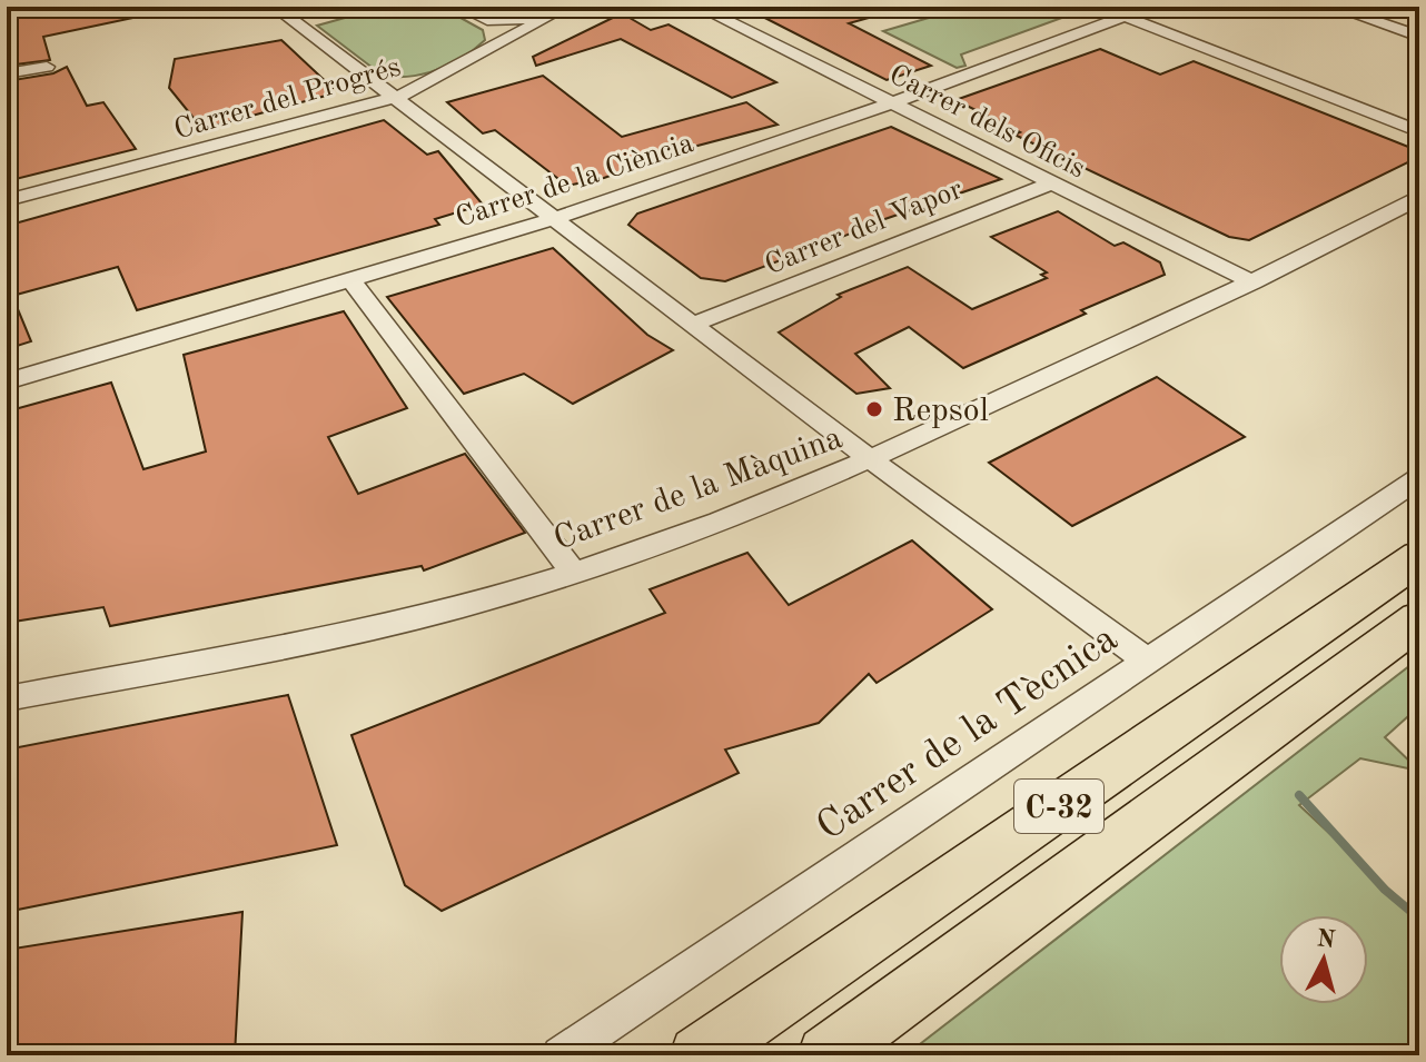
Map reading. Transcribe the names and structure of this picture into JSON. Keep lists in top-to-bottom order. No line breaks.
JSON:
{"streets":{"highway":["C-32"],"street":["Carrer del Progrés","Carrer dels Oficis","Carrer de la Ciència","Carrer del Vapor","Carrer de la Màquina","Carrer de la Tècnica"]},"crossings":[["Carrer dels Oficis","Carrer de la Ciència"],["Carrer dels Oficis","Carrer del Vapor"],["Carrer dels Oficis","Carrer de la Màquina"]],"places":["Repsol"],"north":"top"}
